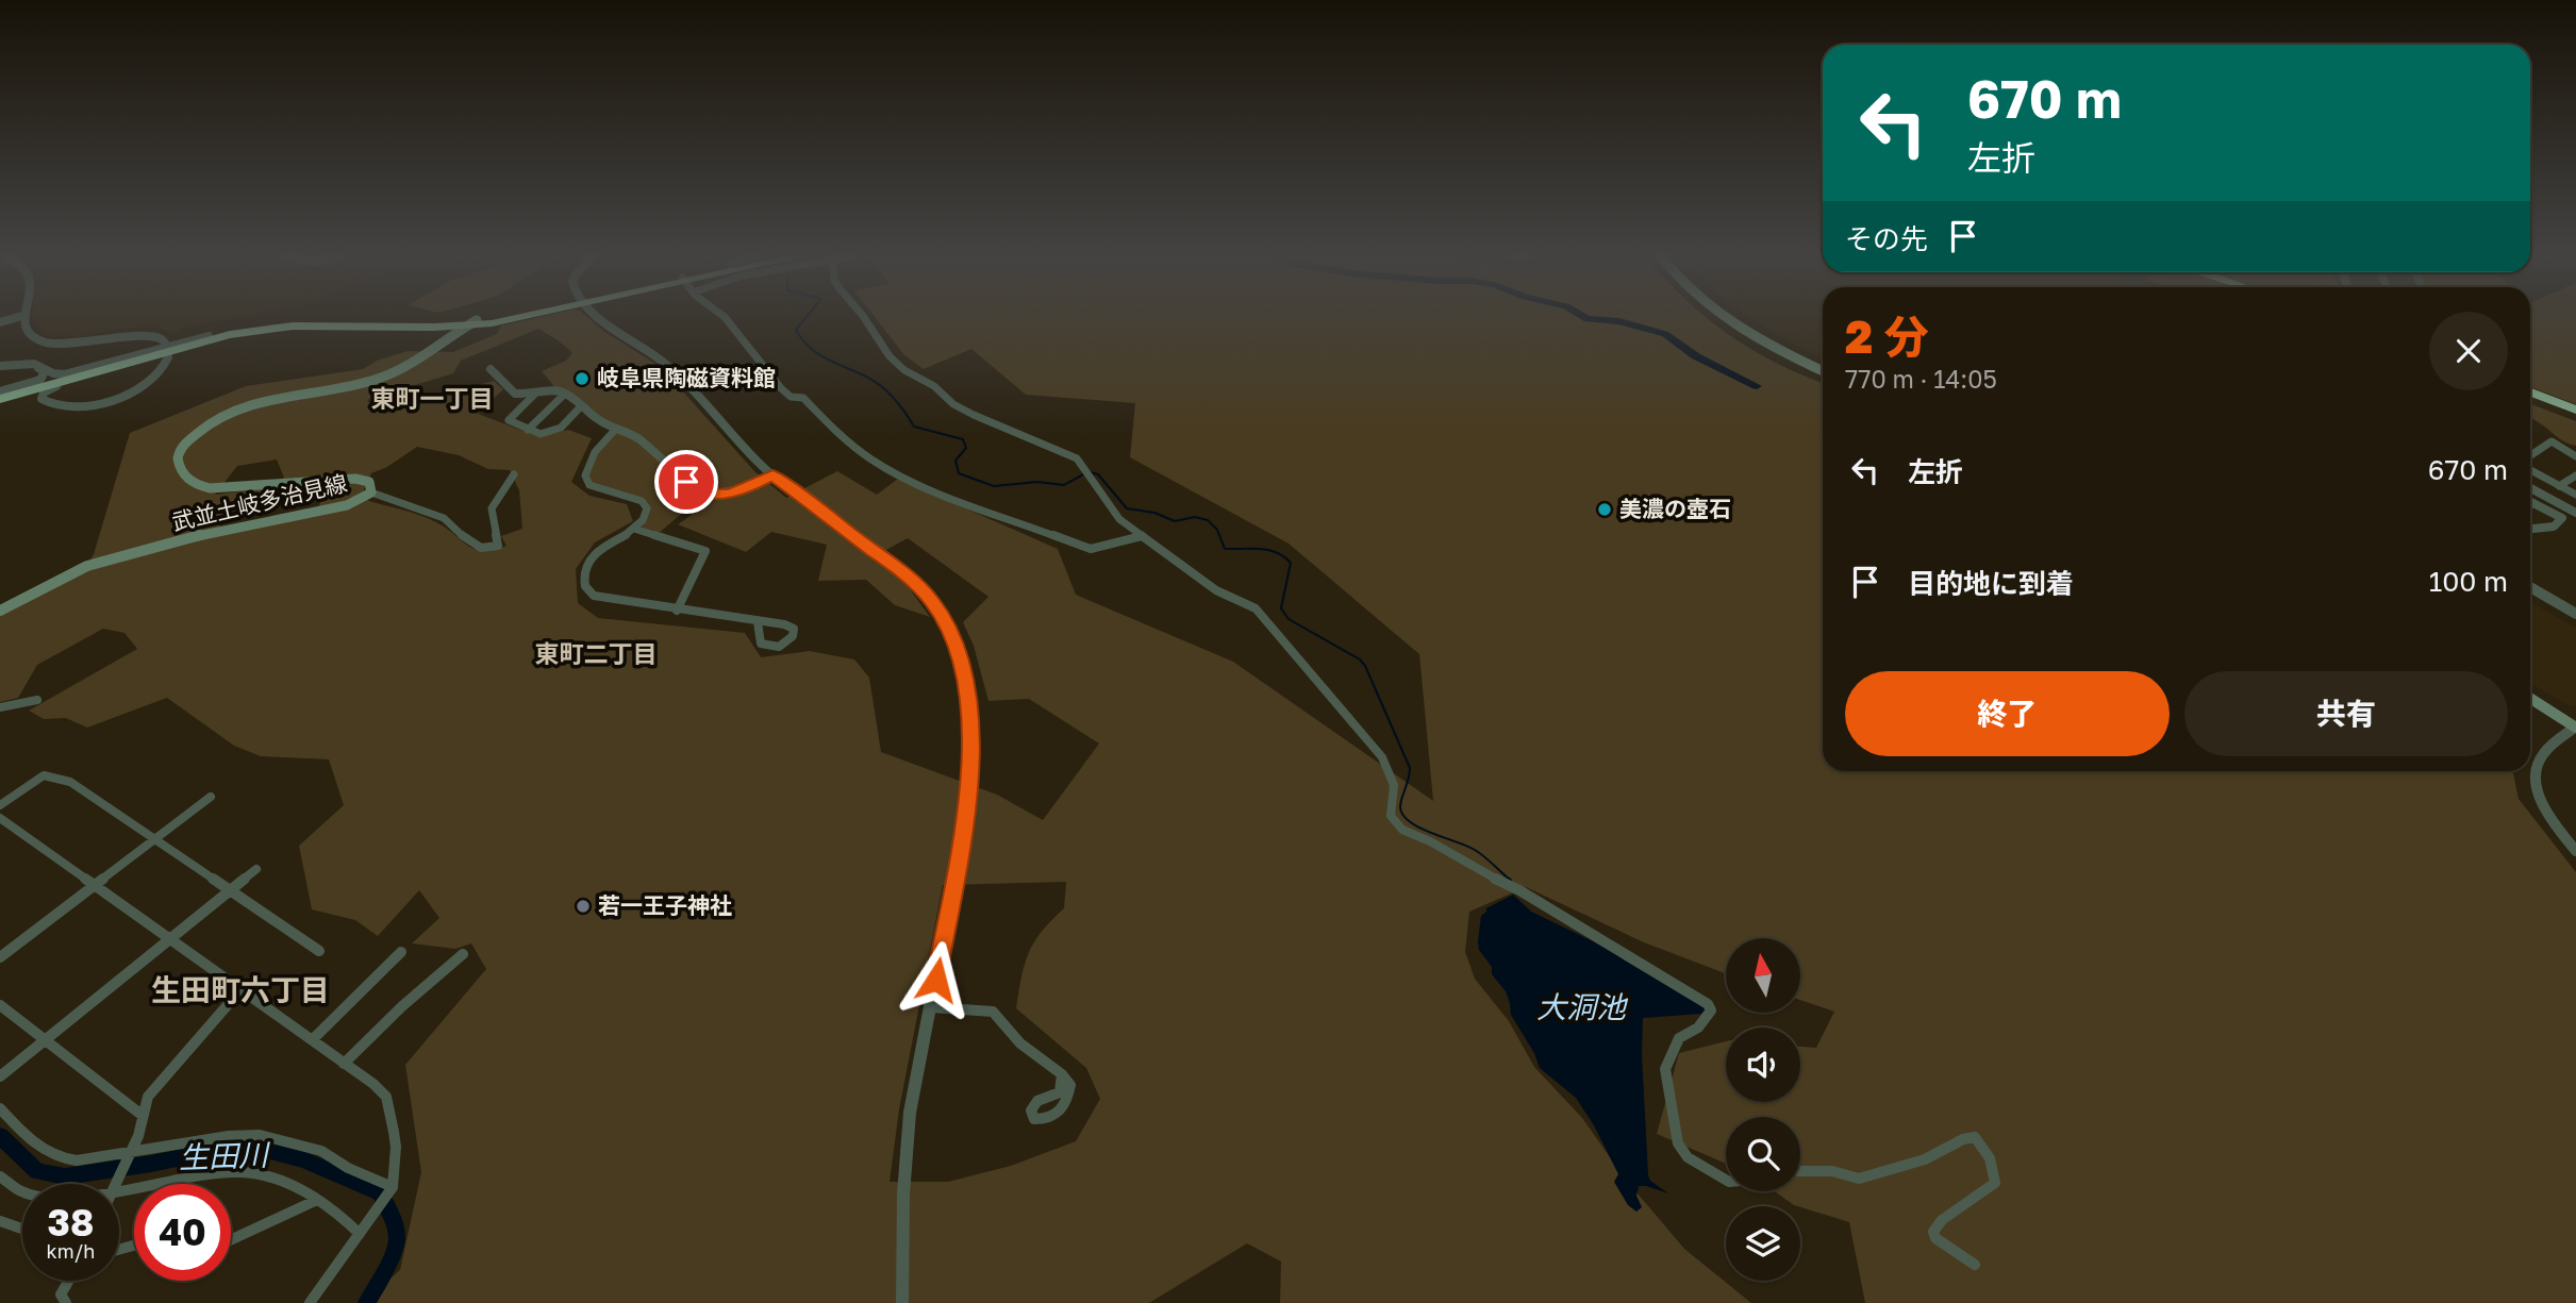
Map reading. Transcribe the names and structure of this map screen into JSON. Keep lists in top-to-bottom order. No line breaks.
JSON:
{"streets":{"main road":["武並土岐多治見線"]},"districts":["東町一丁目","東町二丁目","生田町六丁目"],"water":["大洞池","生田川"],"places":["岐阜県陶磁資料館","美濃の壺石","若一王子神社"],"north":"top","page":{"turn":["670 m","左折"],"then":"その先","heading":["2 分","770 m · 14:05"],"list":[{"name":"左折","value":"670 m"},{"name":"目的地に到着","value":"100 m"}],"buttons":["終了","共有"],"speed":"38 km/h","limit":"40"}}
